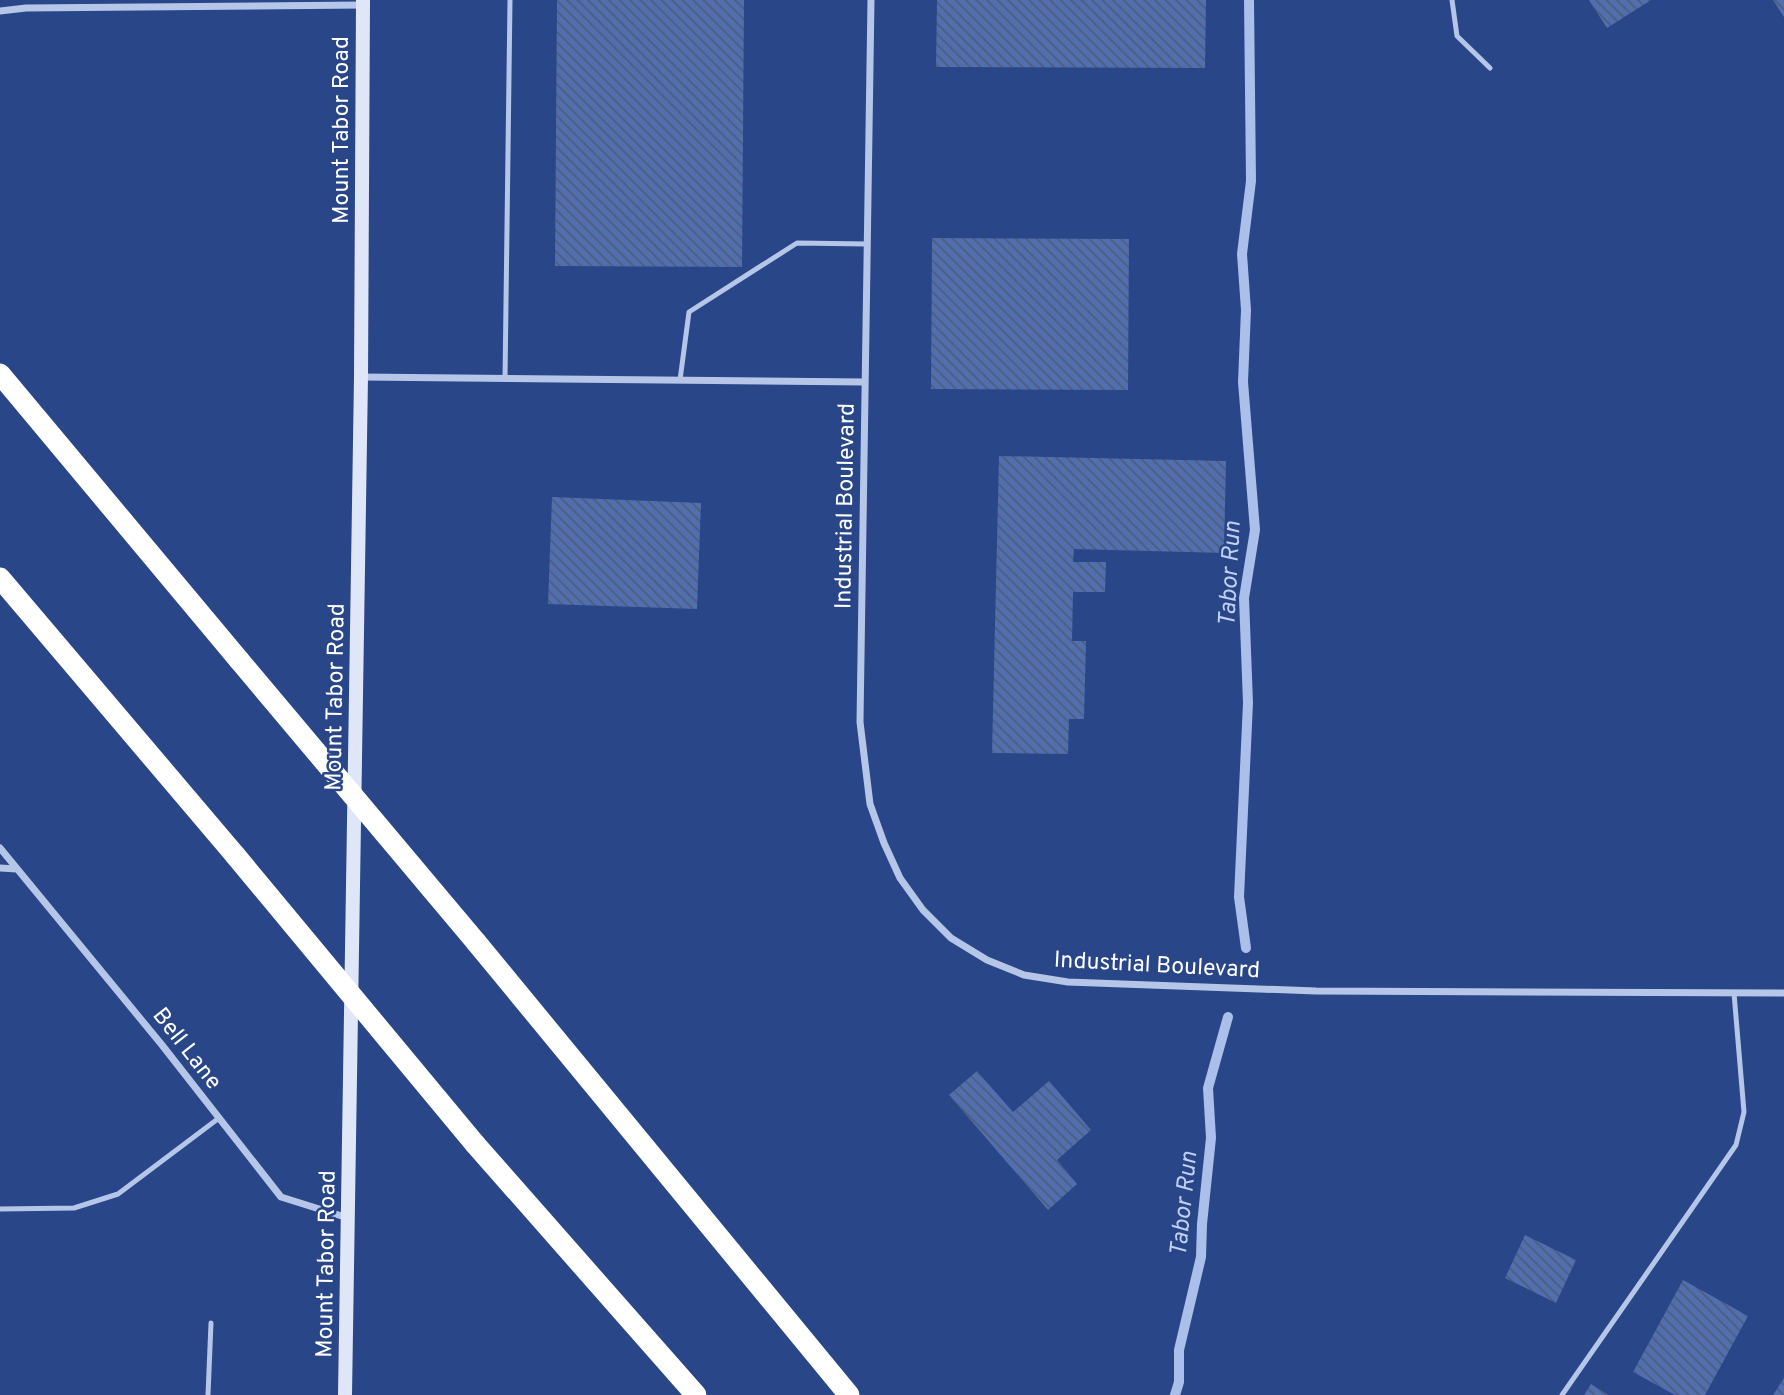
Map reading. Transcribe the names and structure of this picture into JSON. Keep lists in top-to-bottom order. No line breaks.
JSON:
{"streets":{"street":["Mount Tabor Road","Industrial Boulevard","Bell Lane"]},"crossings":[["Mount Tabor Road","Industrial Boulevard"],["Mount Tabor Road","Bell Lane"]],"water":["Tabor Run"]}
